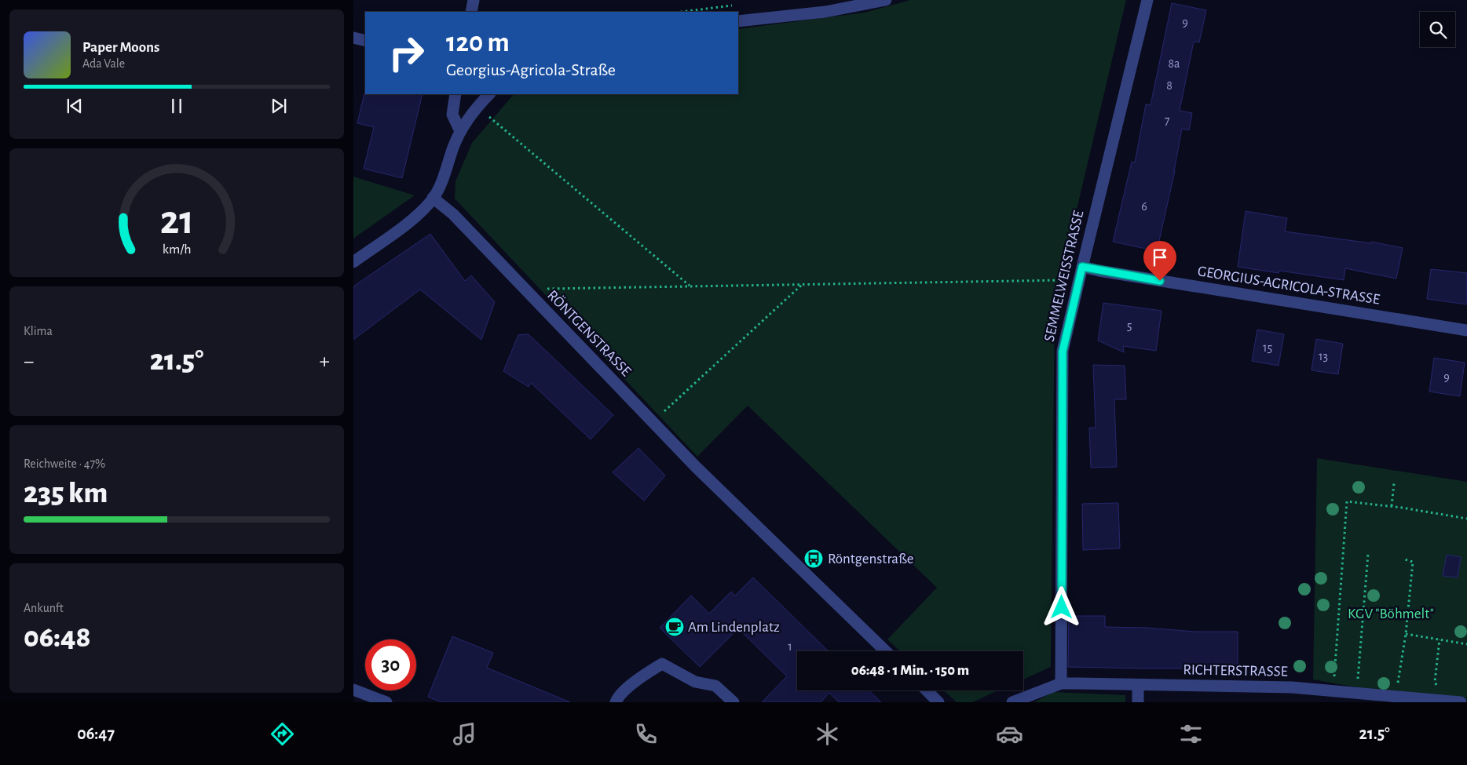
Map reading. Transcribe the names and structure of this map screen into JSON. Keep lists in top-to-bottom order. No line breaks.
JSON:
{"streets":{"street":["SEMMELWEISSTRASSE","GEORGIUS-AGRICOLA-STRASSE","RÖNTGENSTRASSE","RICHTERSTRASSE"]},"crossings":[["SEMMELWEISSTRASSE","GEORGIUS-AGRICOLA-STRASSE"],["SEMMELWEISSTRASSE","RICHTERSTRASSE"]],"parks":["KGV \"Böhmelt\""],"places":{"bus stop":["Röntgenstraße"],"cafe":["Am Lindenplatz"]},"house_numbers":["9","8a","8","7","6","5","15","13","9","1"],"page":{"turn":["120 m","Georgius-Agricola-Straße"],"song":["Paper Moons","Ada Vale"],"tile":["Klima",["Reichweite · 47%","235 km"],["Ankunft","06:48"]],"heat":["−","21.5°","+"],"limit":"30","trip":"06:48 · 1 Min. · 150 m","tabs":["06:47","21.5°"],"gauge":["21","km/h"]}}
